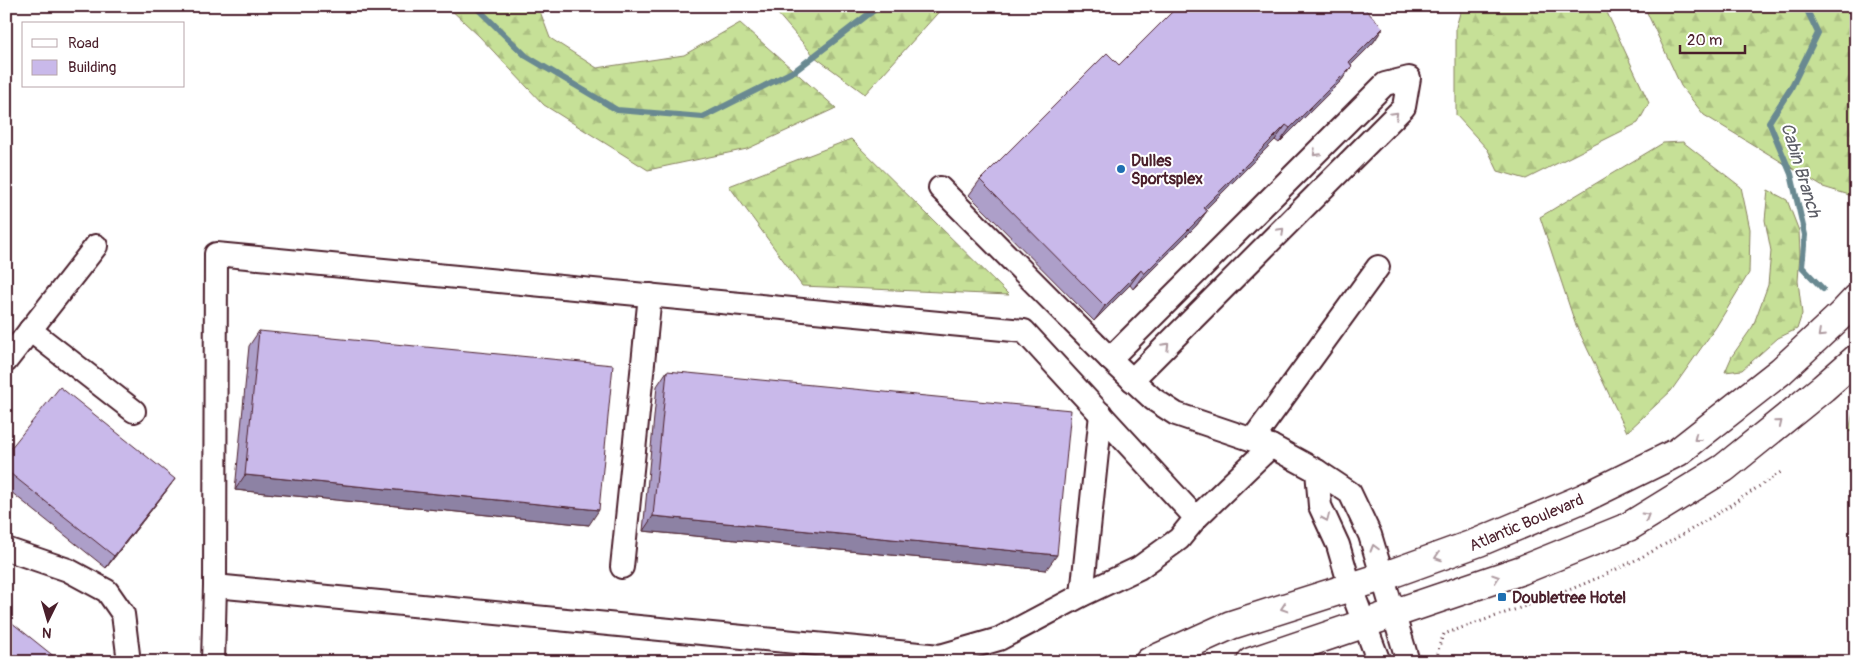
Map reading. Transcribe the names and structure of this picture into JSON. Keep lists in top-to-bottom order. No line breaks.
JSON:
{"streets":{"main road":["Atlantic Boulevard"]},"water":["Cabin Branch"],"places":{"other":["Dulles Sportsplex"],"transit":["Doubletree Hotel"]},"legend":["Road","Building"],"scale_bar":"20 m","north":"bottom"}
